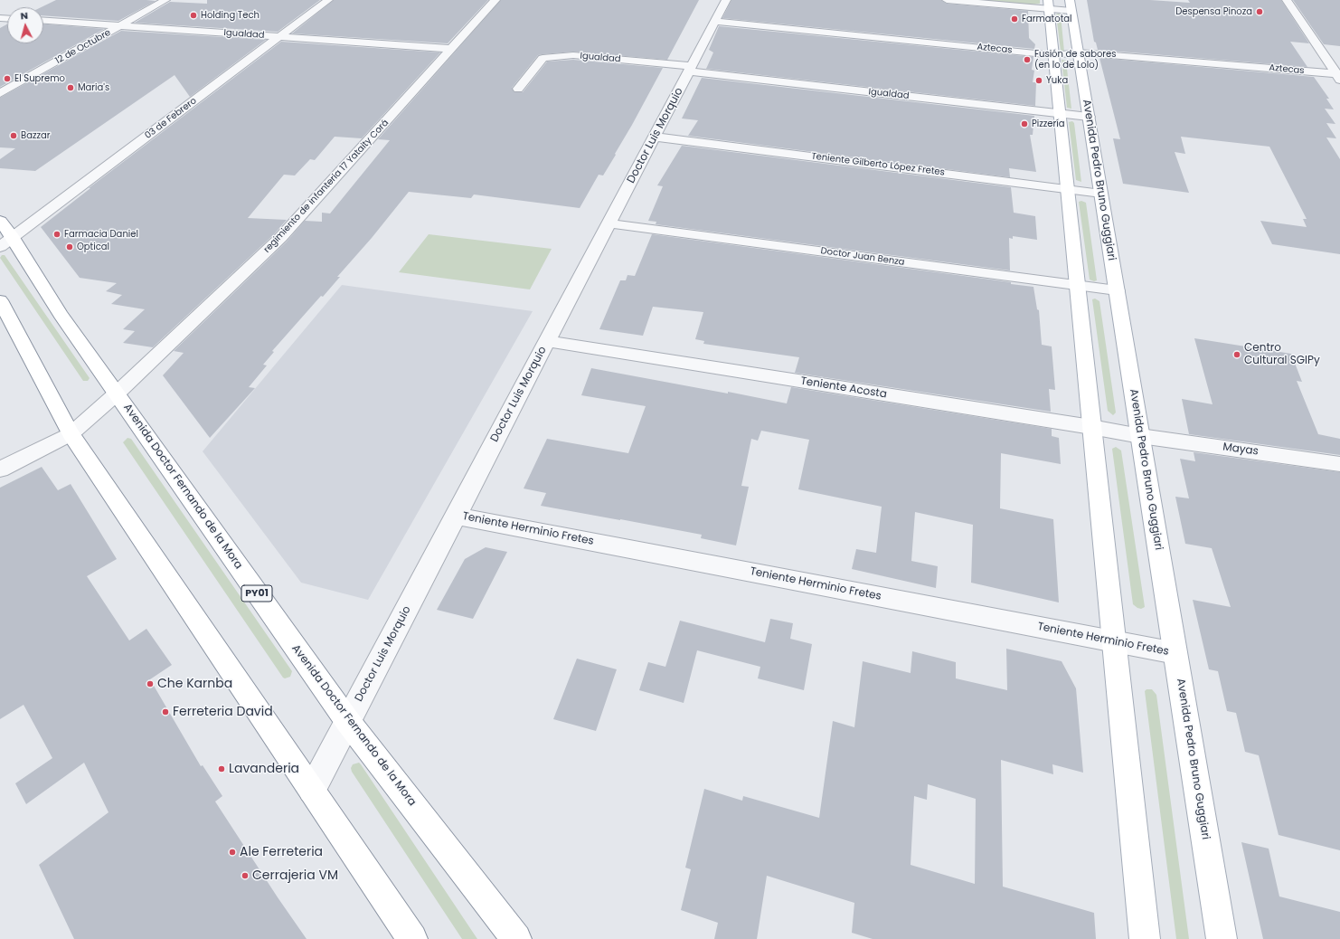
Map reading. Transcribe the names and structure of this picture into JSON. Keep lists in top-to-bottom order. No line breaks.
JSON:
{"streets":{"main road":["Avenida Pedro Bruno Guggiari","Avenida Doctor Fernando de la Mora","PY01"],"street":["Igualdad","12 de Octubre","Aztecas","03 de Febrero","Doctor Luis Morquio","Teniente Gilberto López Fretes","regimiento de infanteria 17 Yataity Corá","Doctor Juan Benza","Teniente Acosta","Mayas","Teniente Herminio Fretes"]},"crossings":[["Igualdad","12 de Octubre"],["Igualdad","03 de Febrero"],["Igualdad","Doctor Luis Morquio"],["Igualdad","Avenida Pedro Bruno Guggiari"],["Igualdad","regimiento de infanteria 17 Yataity Corá"],["Aztecas","Doctor Luis Morquio"],["Aztecas","Avenida Pedro Bruno Guggiari"],["03 de Febrero","Avenida Doctor Fernando de la Mora"],["Doctor Luis Morquio","Teniente Gilberto López Fretes"],["Doctor Luis Morquio","Doctor Juan Benza"],["Doctor Luis Morquio","Teniente Acosta"],["Doctor Luis Morquio","Avenida Doctor Fernando de la Mora"],["Doctor Luis Morquio","Teniente Herminio Fretes"],["Teniente Gilberto López Fretes","Avenida Pedro Bruno Guggiari"],["Avenida Pedro Bruno Guggiari","Doctor Juan Benza"],["Avenida Pedro Bruno Guggiari","Teniente Acosta"],["Avenida Pedro Bruno Guggiari","Mayas"],["Avenida Pedro Bruno Guggiari","Teniente Herminio Fretes"],["regimiento de infanteria 17 Yataity Corá","Avenida Doctor Fernando de la Mora"],["Teniente Acosta","Mayas"]],"places":["Despensa Pinoza","Holding Tech","Farmatotal","Fusión de sabores (en lo de Lolo)","El Supremo","Yuka","Maria's","Pizzería","Bazzar","Farmacia Daniel","Optical","Centro Cultural SGIPy","Che Karnba","Ferreteria David","Lavanderia","Ale Ferreteria","Cerrajeria VM"],"north":"top"}
